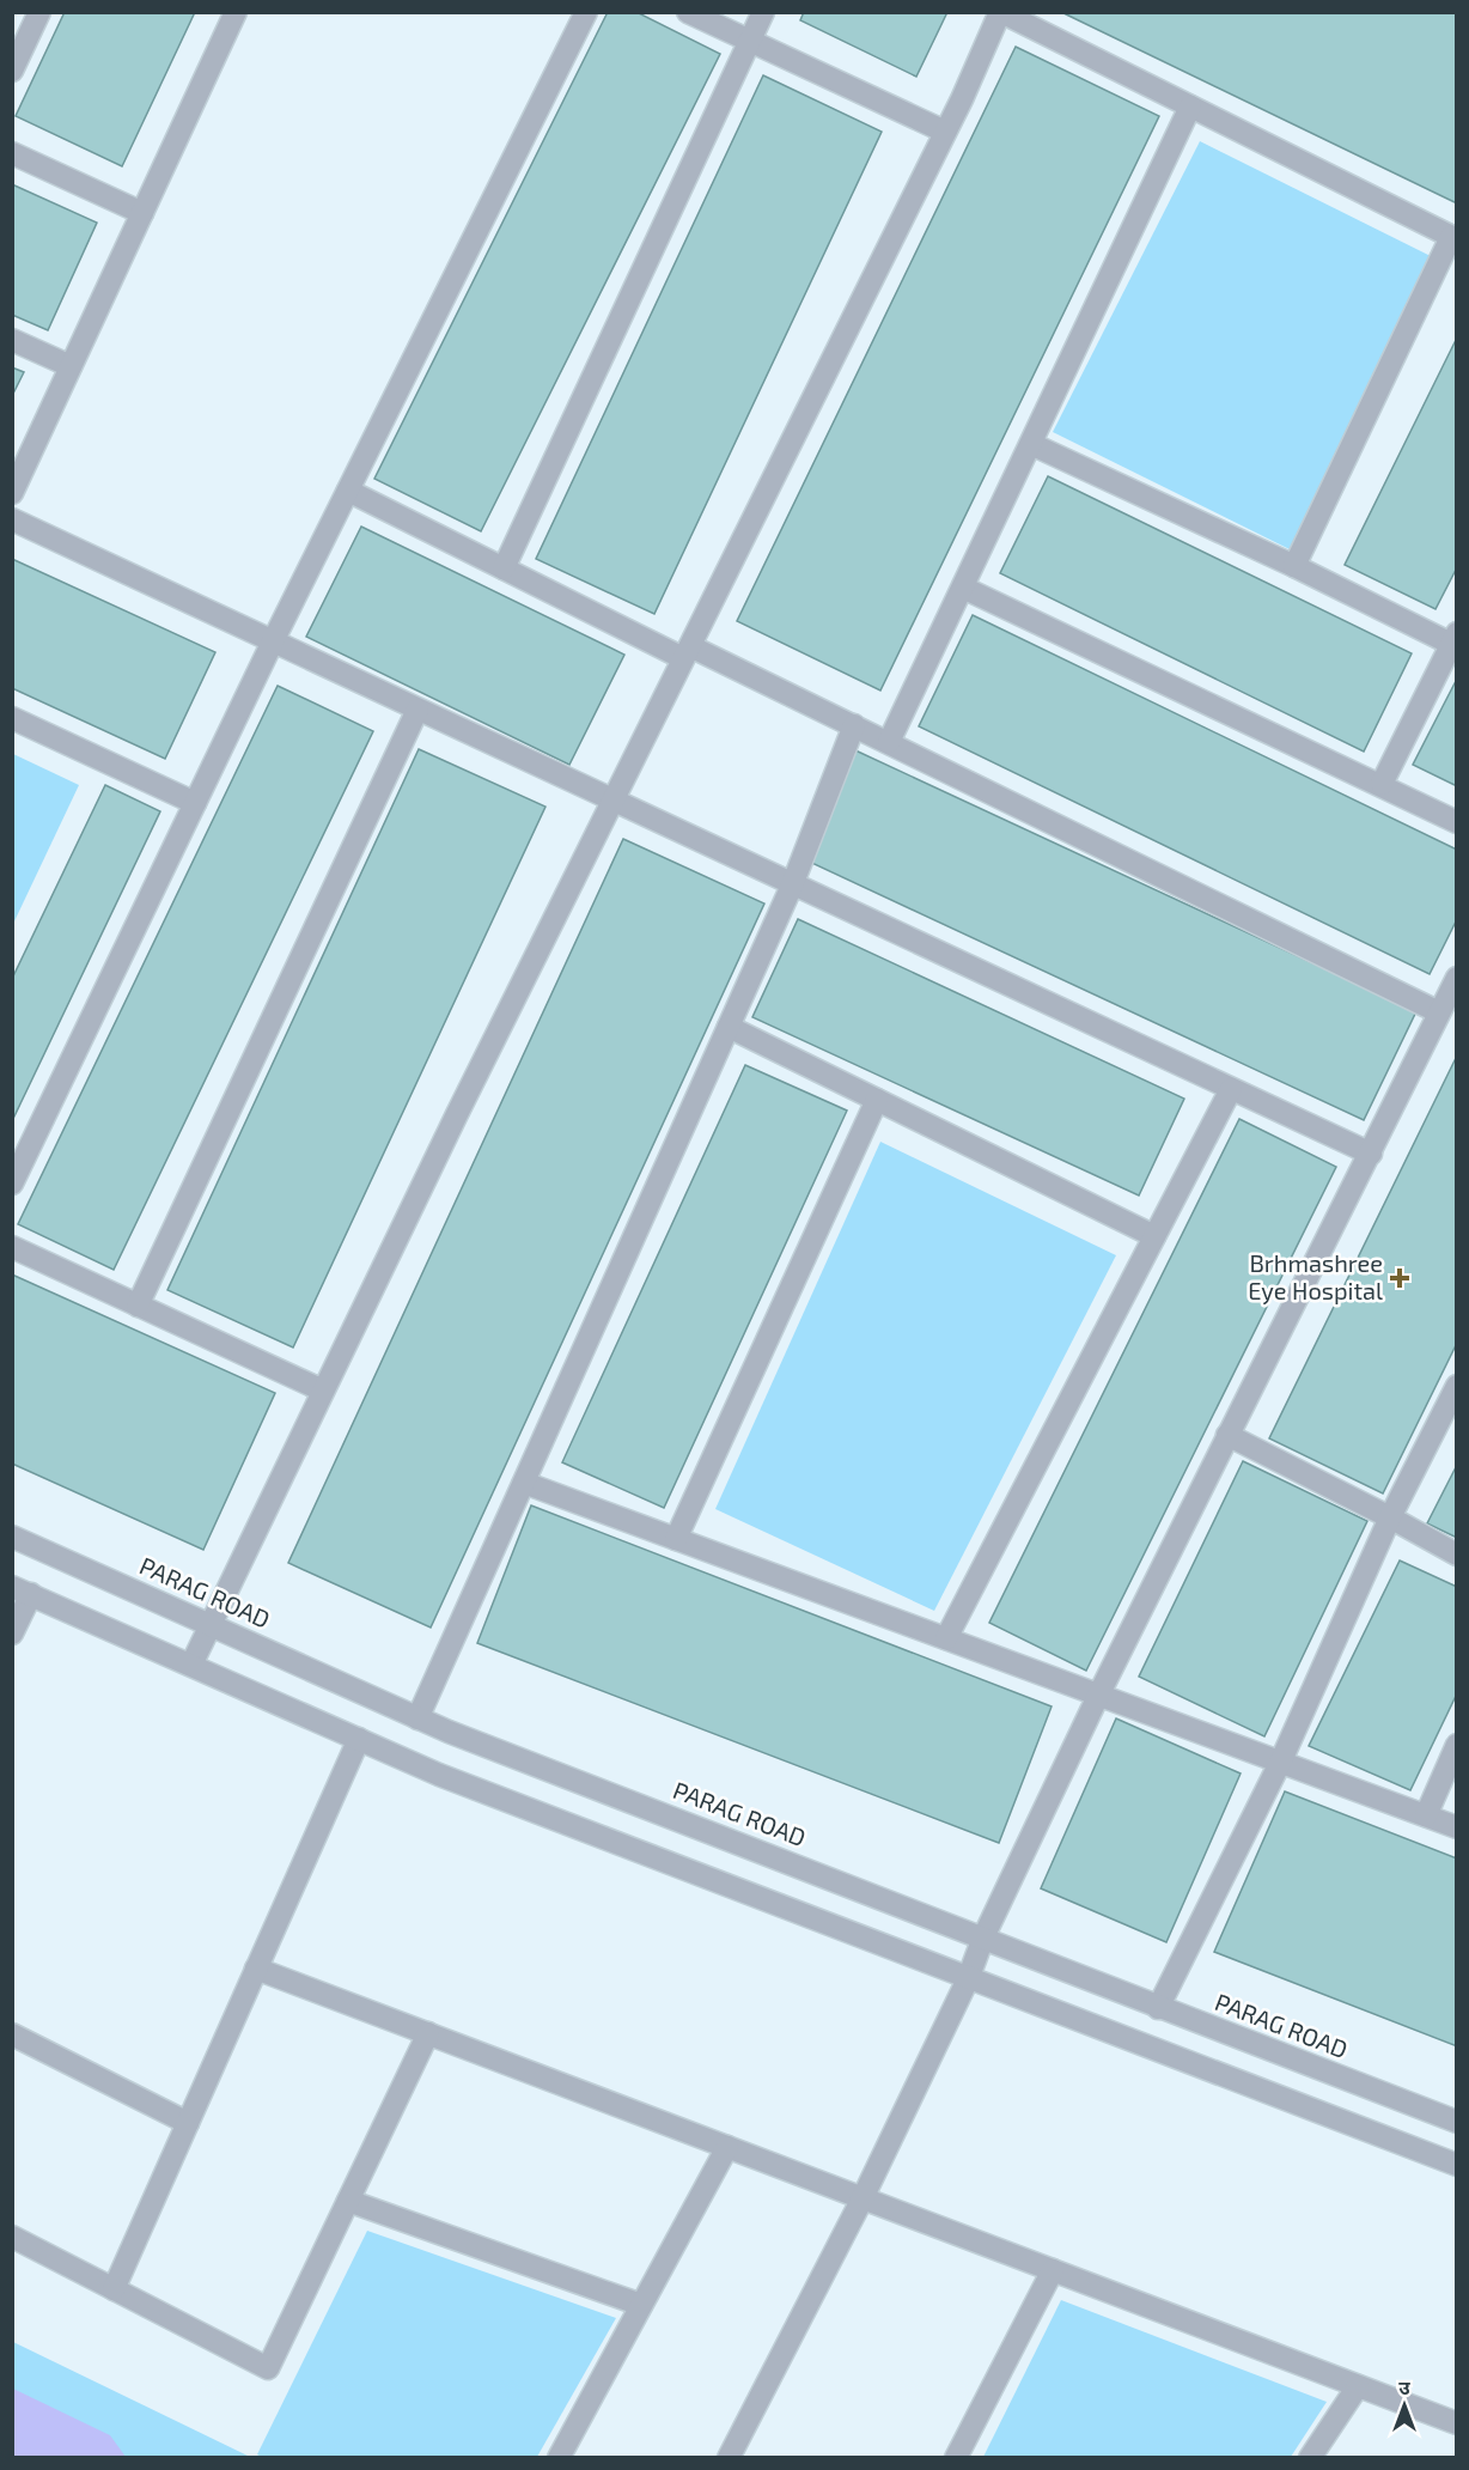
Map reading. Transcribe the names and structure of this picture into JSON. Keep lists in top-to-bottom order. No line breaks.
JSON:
{"streets":{"street":["PARAG ROAD"]},"places":{"health":["Brhmashree Eye Hospital"]},"north":"top"}
